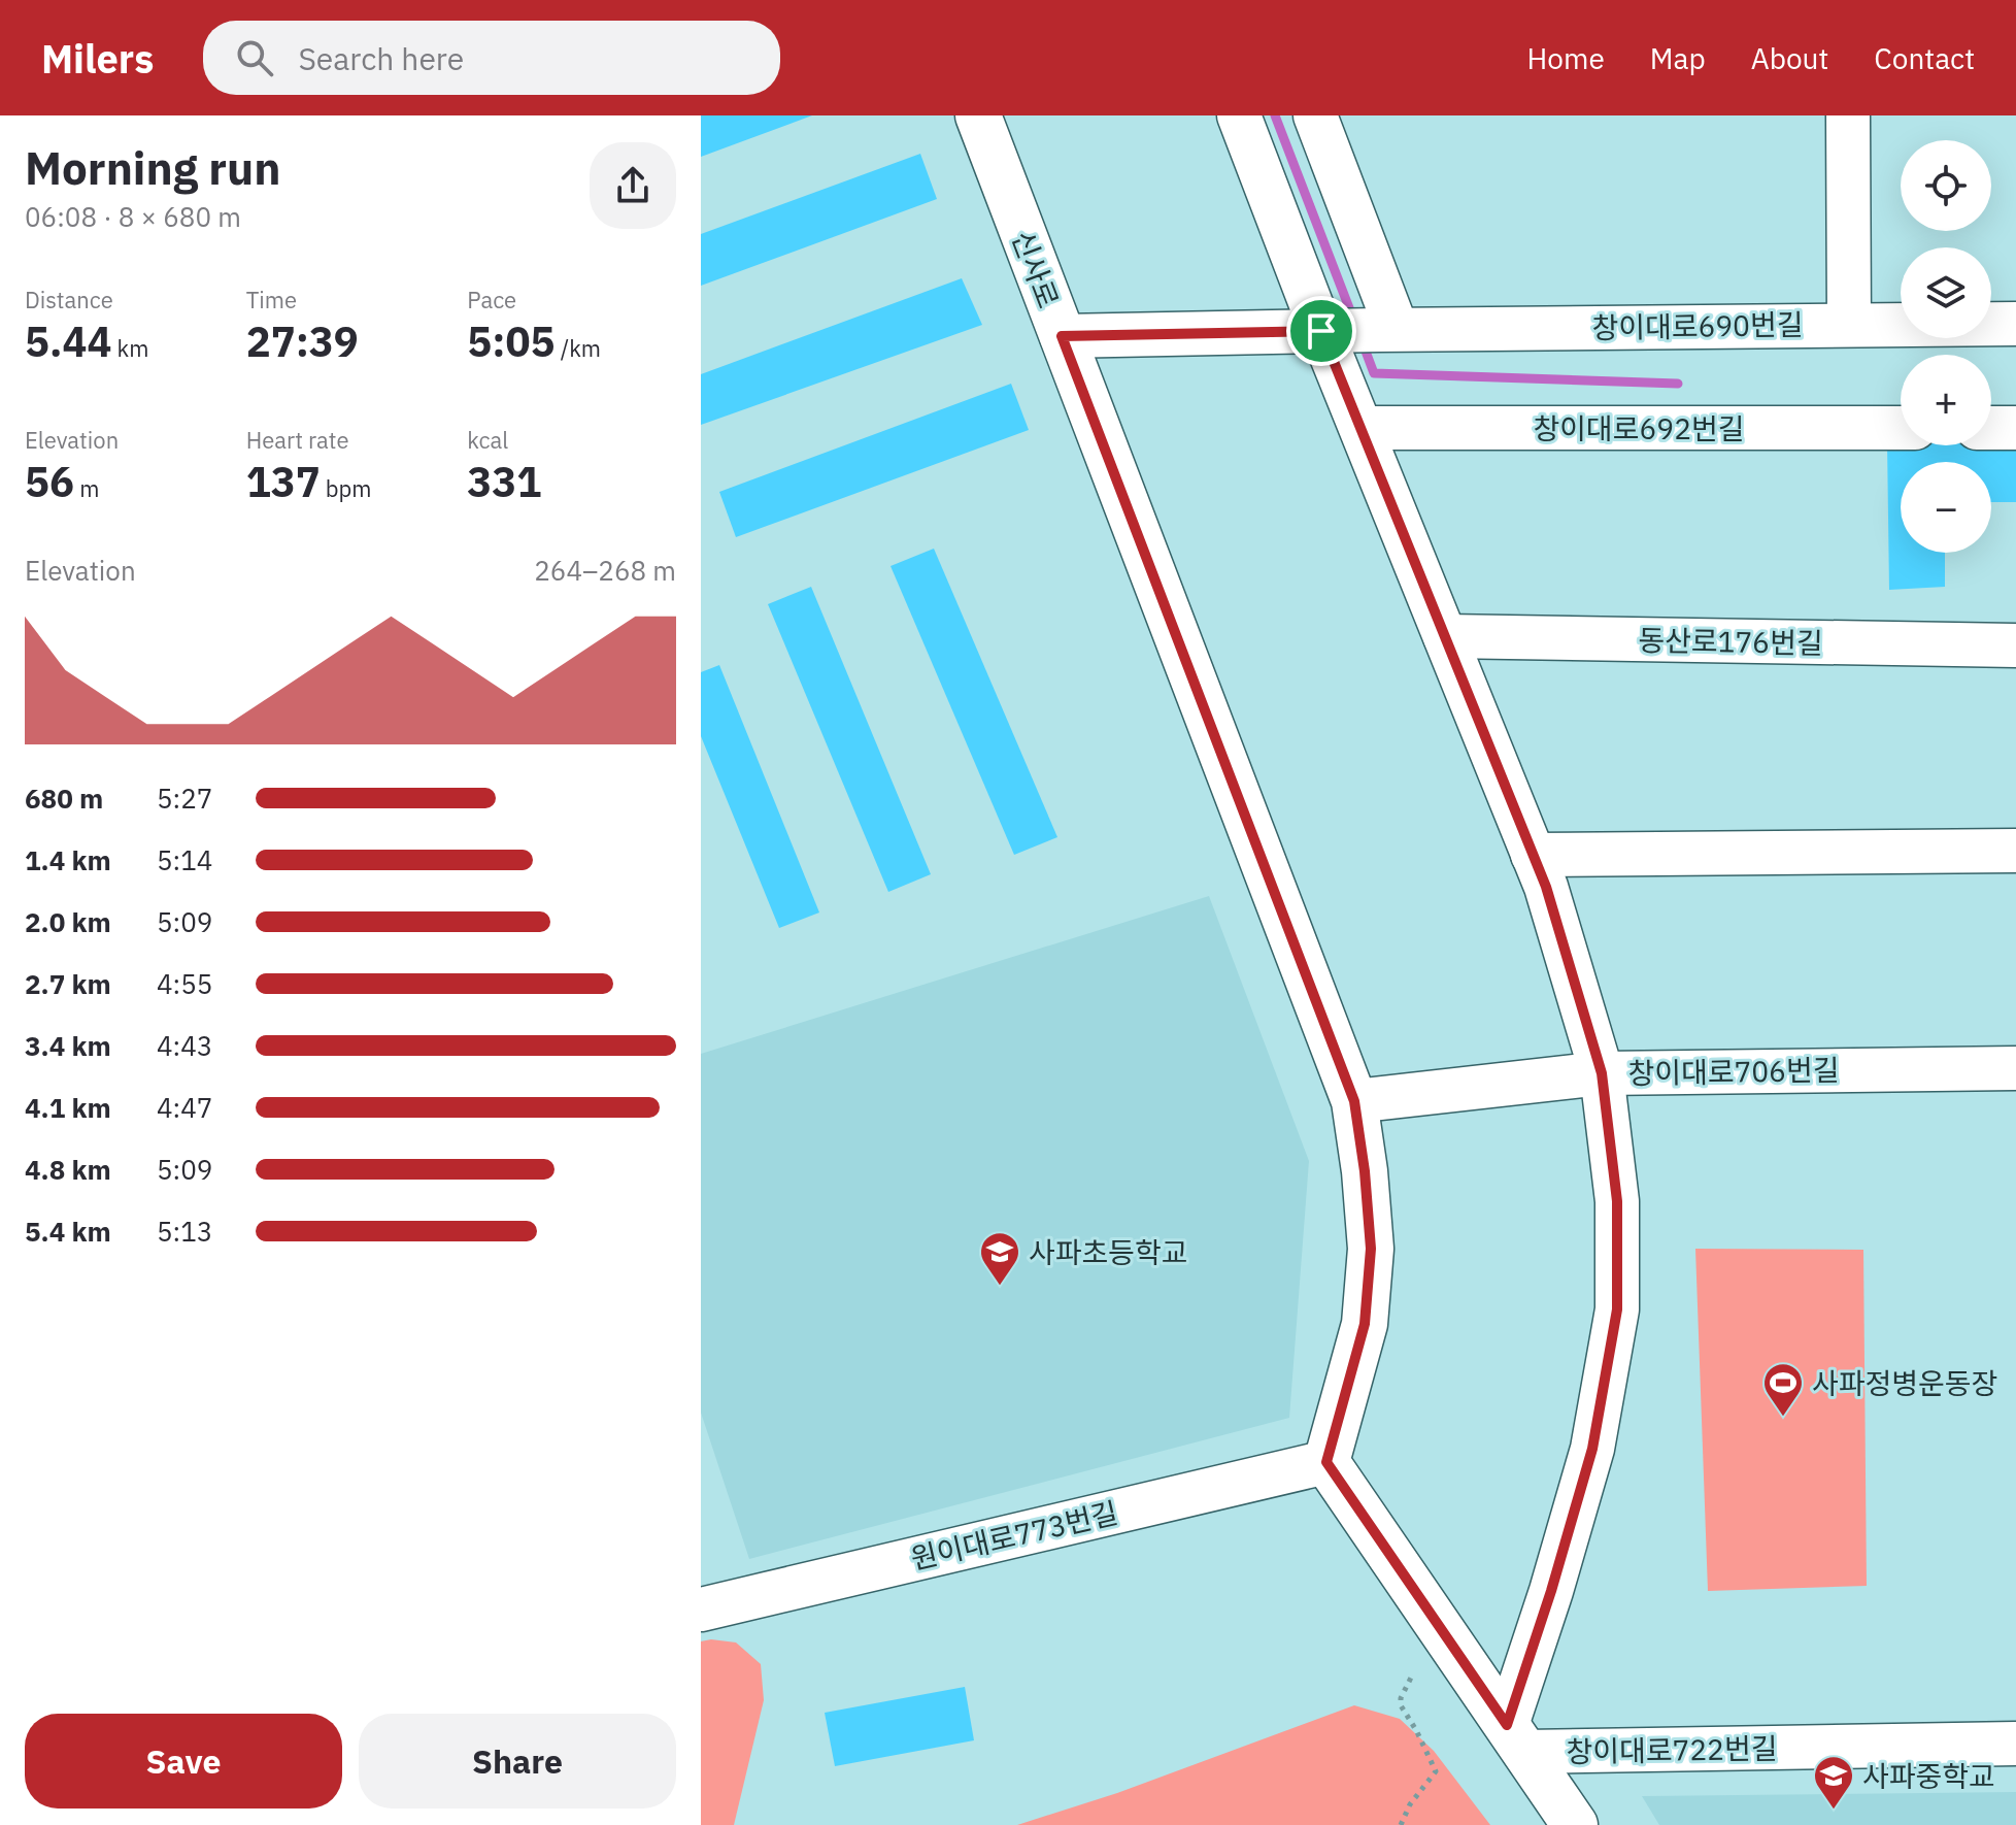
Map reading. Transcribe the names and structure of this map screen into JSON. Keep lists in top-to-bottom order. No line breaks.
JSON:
{"streets":{"main road":["신사로"],"street":["창이대로690번길","창이대로692번길","동산로176번길","창이대로706번길","원이대로773번길","창이대로722번길"]},"crossings":[["신사로","창이대로690번길"],["신사로","창이대로706번길"],["신사로","원이대로773번길"]],"places":{"school or university":["사파초등학교","사파중학교"],"sports":["사파정병운동장"]},"page":{"header":"Milers","search":"Search here","nav":["Home","Map","About","Contact"],"heading":["Morning run","06:08 · 8 × 680 m"],"map_buttons":["+","−"],"stats":[["Distance","5.44 km"],["Time","27:39"],["Pace","5:05 /km"],["Elevation","56 m"],["Heart rate","137 bpm"],["kcal","331"]],"chart":["Elevation","264–268 m"],"list":[{"name":"680 m","note":"5:27"},{"name":"1.4 km","note":"5:14"},{"name":"2.0 km","note":"5:09"},{"name":"2.7 km","note":"4:55"},{"name":"3.4 km","note":"4:43"},{"name":"4.1 km","note":"4:47"},{"name":"4.8 km","note":"5:09"},{"name":"5.4 km","note":"5:13"}],"buttons":["Save","Share"]}}
